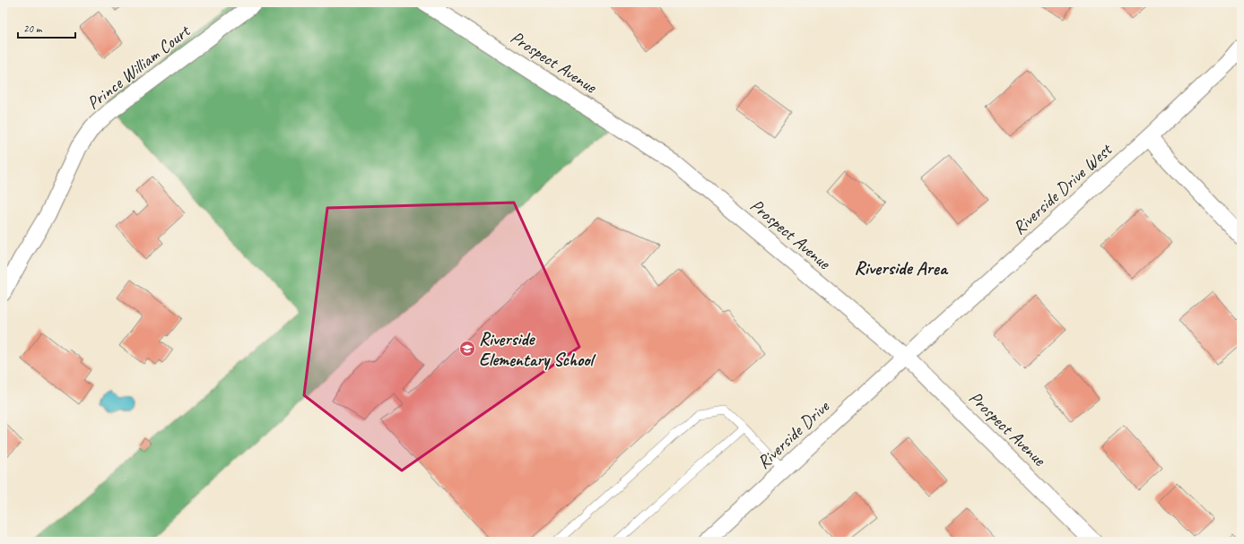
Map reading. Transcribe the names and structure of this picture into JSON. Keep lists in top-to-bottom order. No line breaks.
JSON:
{"streets":{"street":["Prospect Avenue","Prince William Court","Riverside Drive West","Riverside Drive"]},"crossings":[["Prospect Avenue","Riverside Drive West"],["Prospect Avenue","Riverside Drive"],["Riverside Drive West","Riverside Drive"]],"districts":["Riverside Area"],"places":{"school or university":["Riverside Elementary School"]},"scale_bar":"20 m"}
